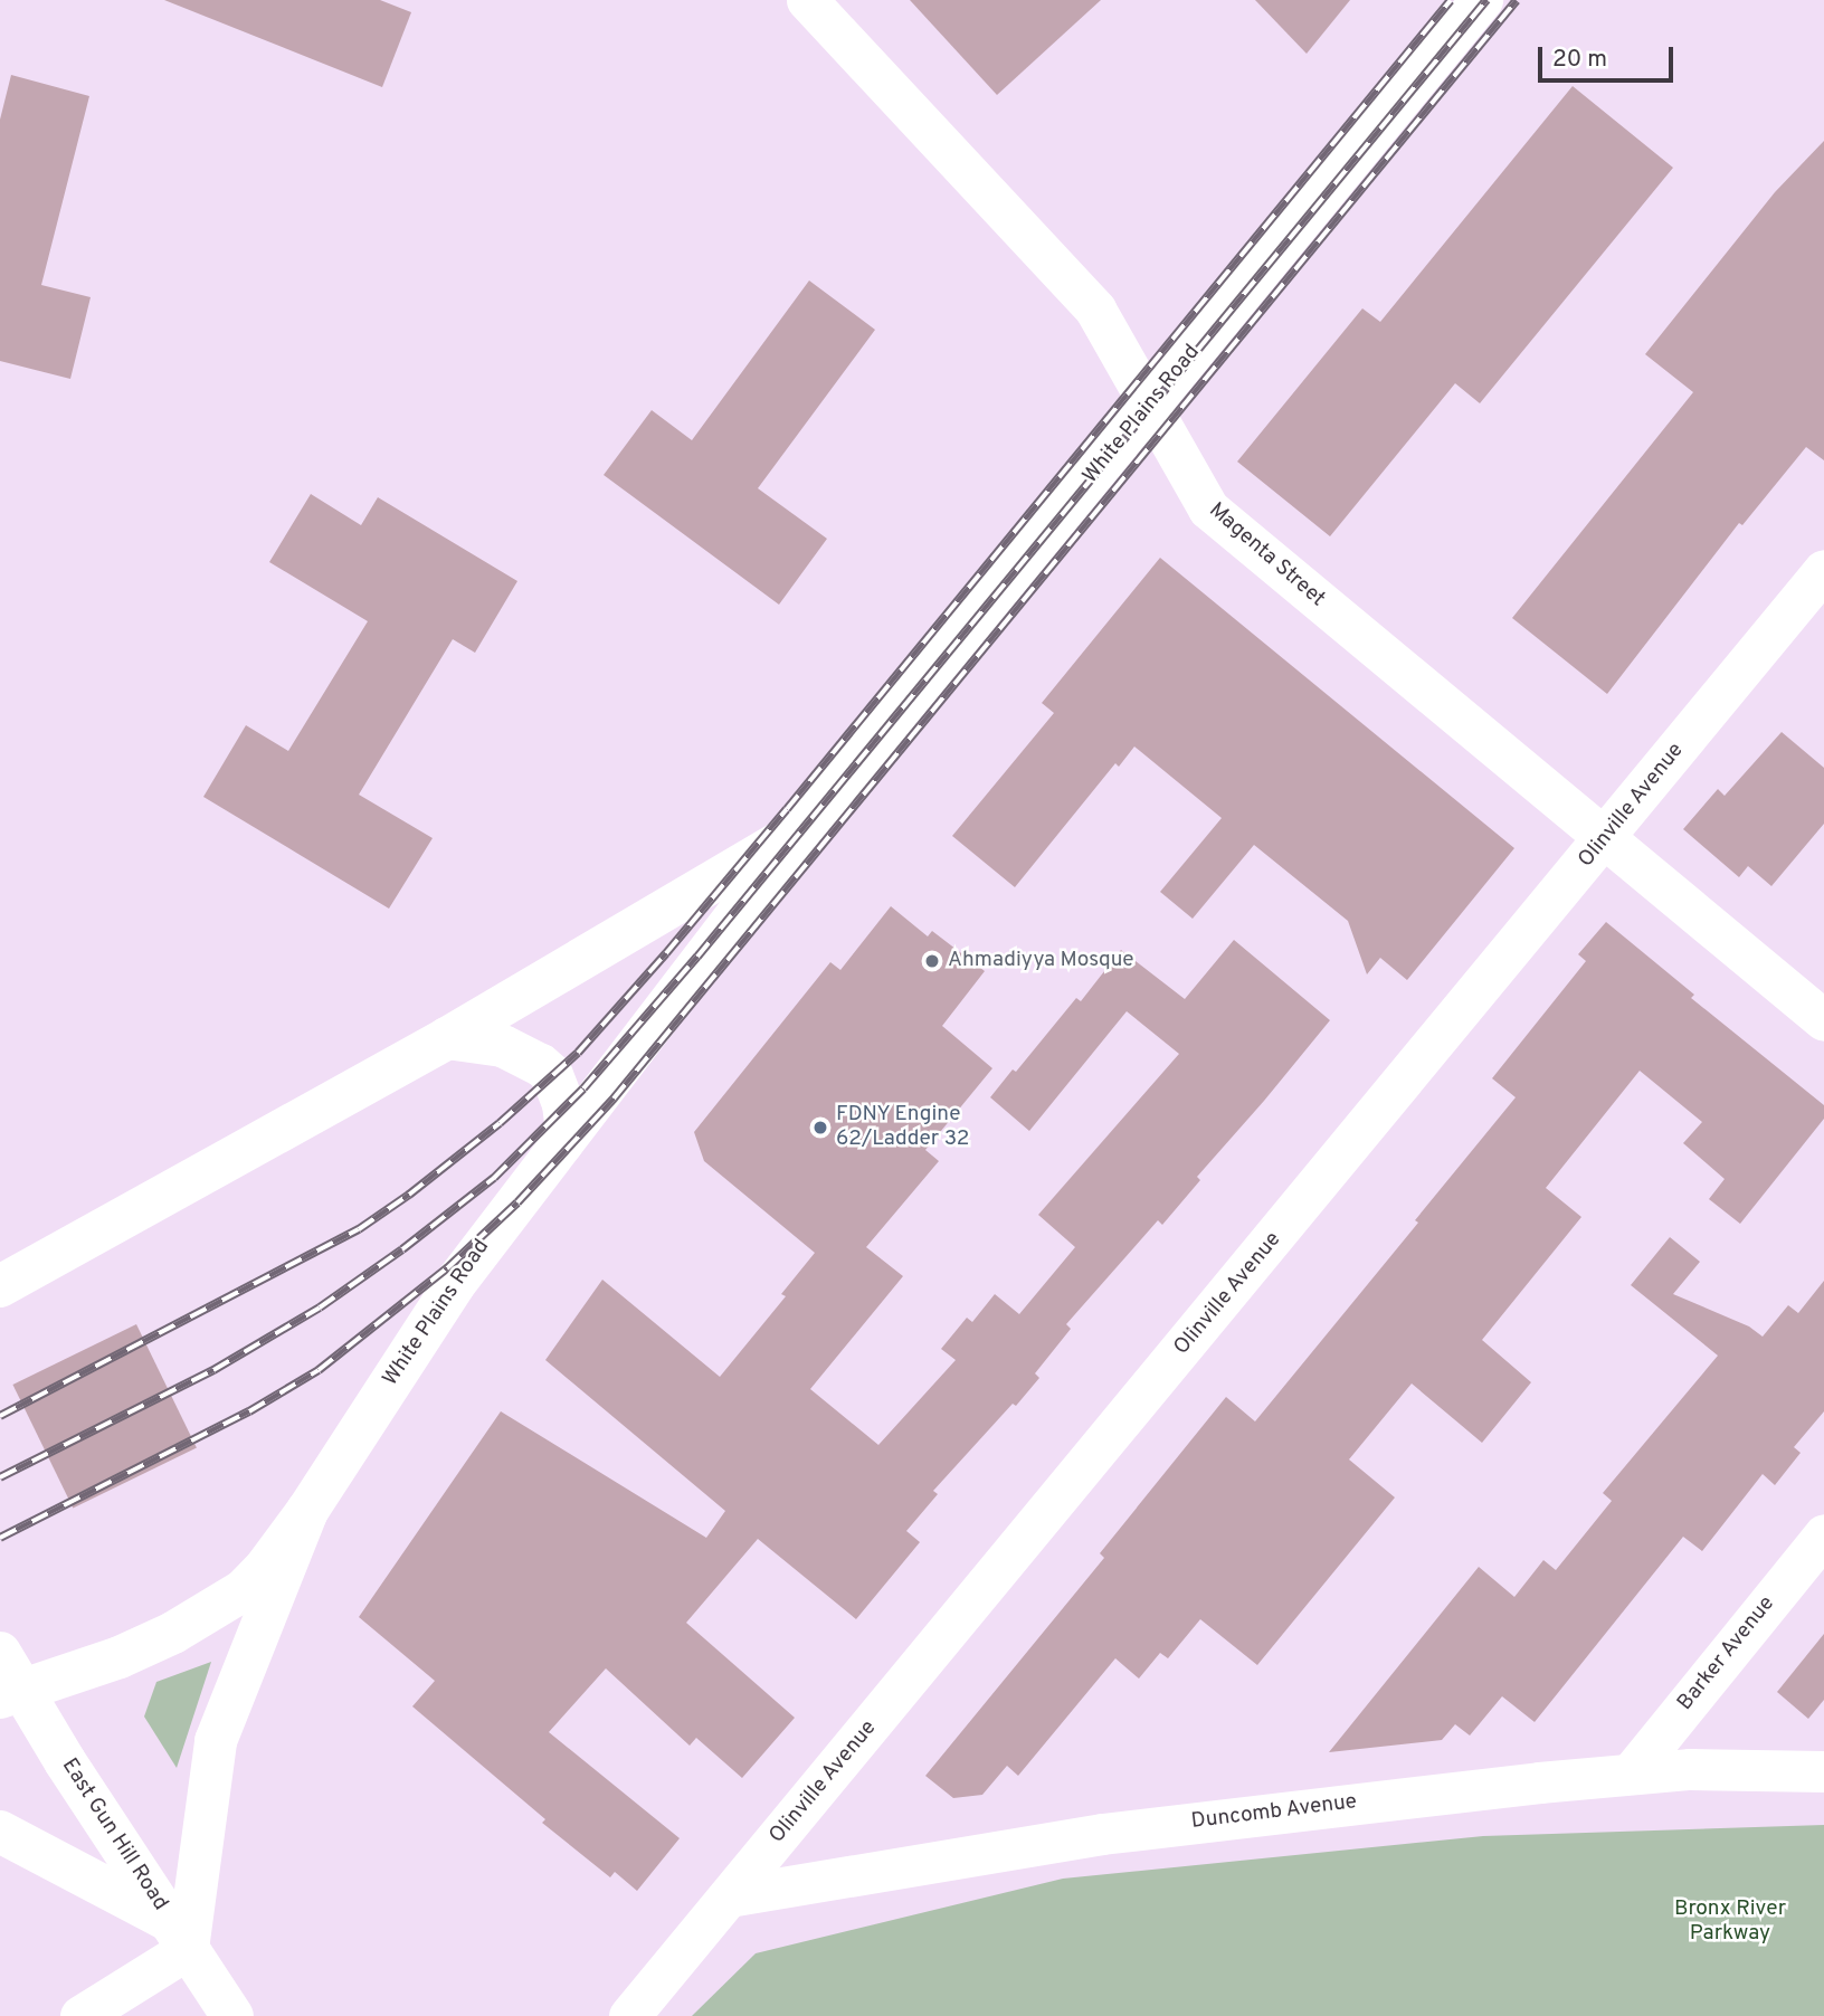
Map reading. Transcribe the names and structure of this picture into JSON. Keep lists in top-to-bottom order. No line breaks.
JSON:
{"streets":{"main road":["White Plains Road","East Gun Hill Road"],"street":["Magenta Street","Olinville Avenue","Barker Avenue","Duncomb Avenue"]},"crossings":[["White Plains Road","Magenta Street"],["White Plains Road","East Gun Hill Road"],["Magenta Street","Olinville Avenue"],["Olinville Avenue","Duncomb Avenue"],["Barker Avenue","Duncomb Avenue"]],"parks":["Bronx River Parkway"],"places":["Ahmadiyya Mosque","FDNY Engine 62/Ladder 32"],"scale_bar":"20 m"}
